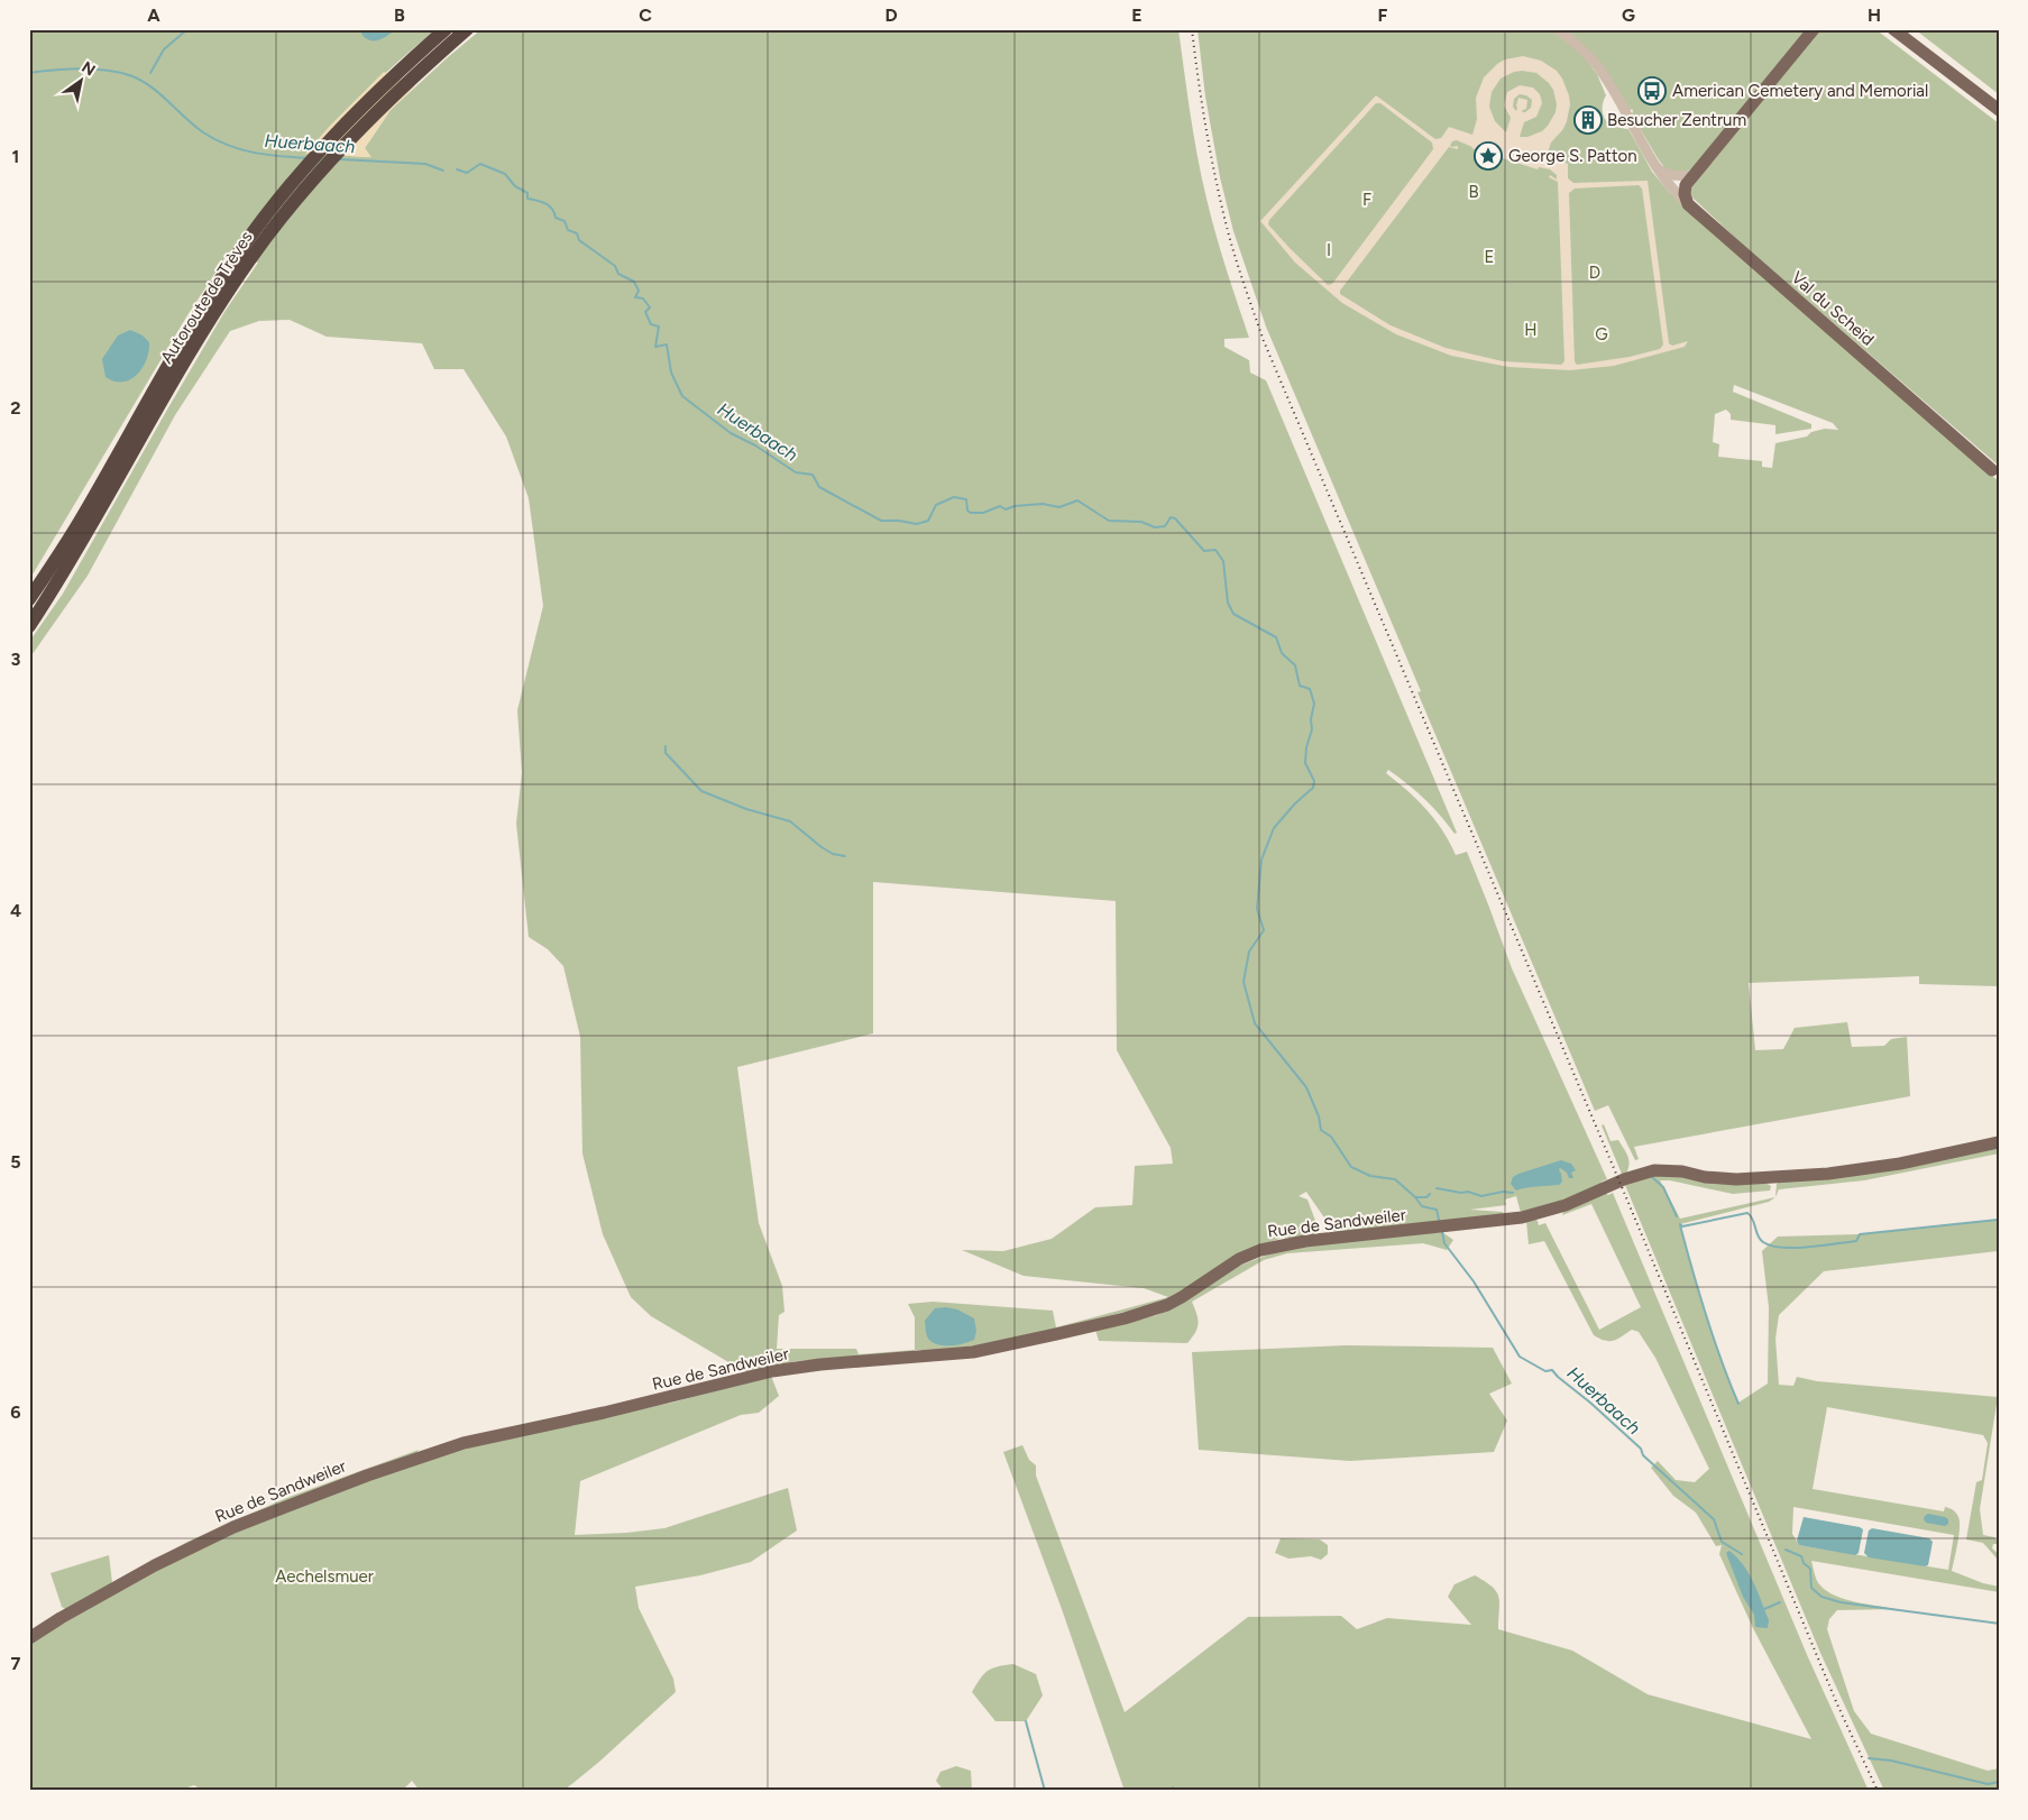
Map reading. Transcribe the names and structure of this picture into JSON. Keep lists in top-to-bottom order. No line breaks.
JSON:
{"streets":{"highway":["Autoroute de Trèves"],"main road":["Val du Scheid","Rue de Sandweiler"]},"water":["Huerbaach"],"parks":["B","F","I","E","D","H","G","Aechelsmuer"],"places":{"bus stop":["American Cemetery and Memorial"],"building":["Besucher Zentrum"],"place":["George S. Patton"]},"north":"top right","grid":{"columns":["A","B","C","D","E","F","G","H"],"rows":["1","2","3","4","5","6","7"]}}
